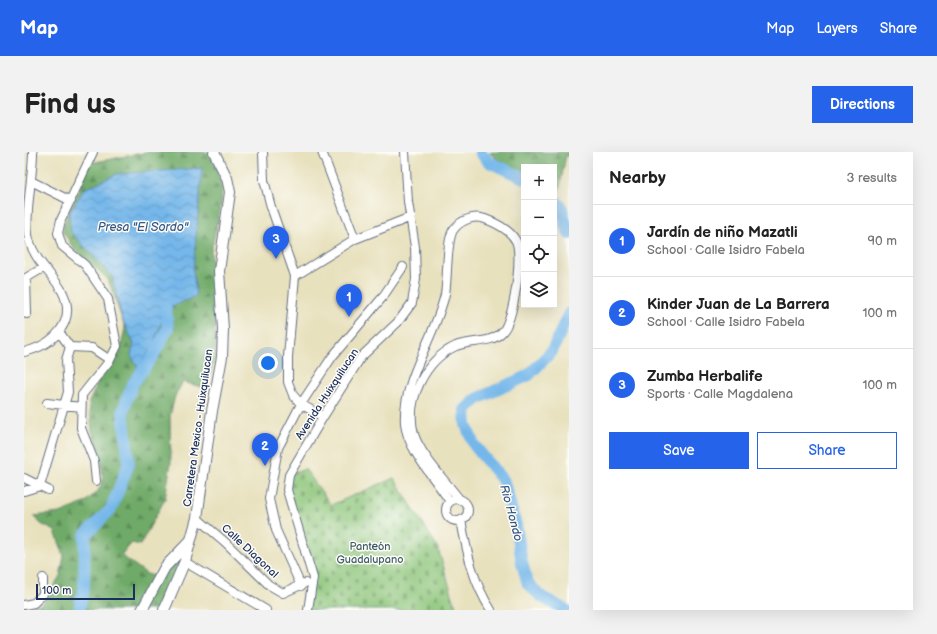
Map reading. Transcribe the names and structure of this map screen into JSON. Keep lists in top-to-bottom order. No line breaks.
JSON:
{"streets":{"main road":["Carretera Mexico - Huixquilucan"],"street":["Avenida Huixquilucan","Calle Diagonal"]},"crossings":[["Avenida Huixquilucan","Calle Diagonal"],["Carretera Mexico - Huixquilucan","Calle Diagonal"]],"water":["Presa \"El Sordo\"","Rio Hondo"],"parks":["Panteón Guadalupano"],"scale_bar":"100 m","page":{"header":"Map","nav":["Map","Layers","Share"],"buttons":["Directions",["Save","Share"]],"title":"Find us","heading":["Nearby","3 results"],"map_buttons":["+","−"],"list":[{"mark":"1","name":"Jardín de niño Mazatli","note":"School · Calle Isidro Fabela","value":"90 m"},{"mark":"2","name":"Kinder Juan de La Barrera","note":"School · Calle Isidro Fabela","value":"100 m"},{"mark":"3","name":"Zumba Herbalife","note":"Sports · Calle Magdalena","value":"100 m"}],"pins":["3","1","2"],"scale":"100 m"}}
